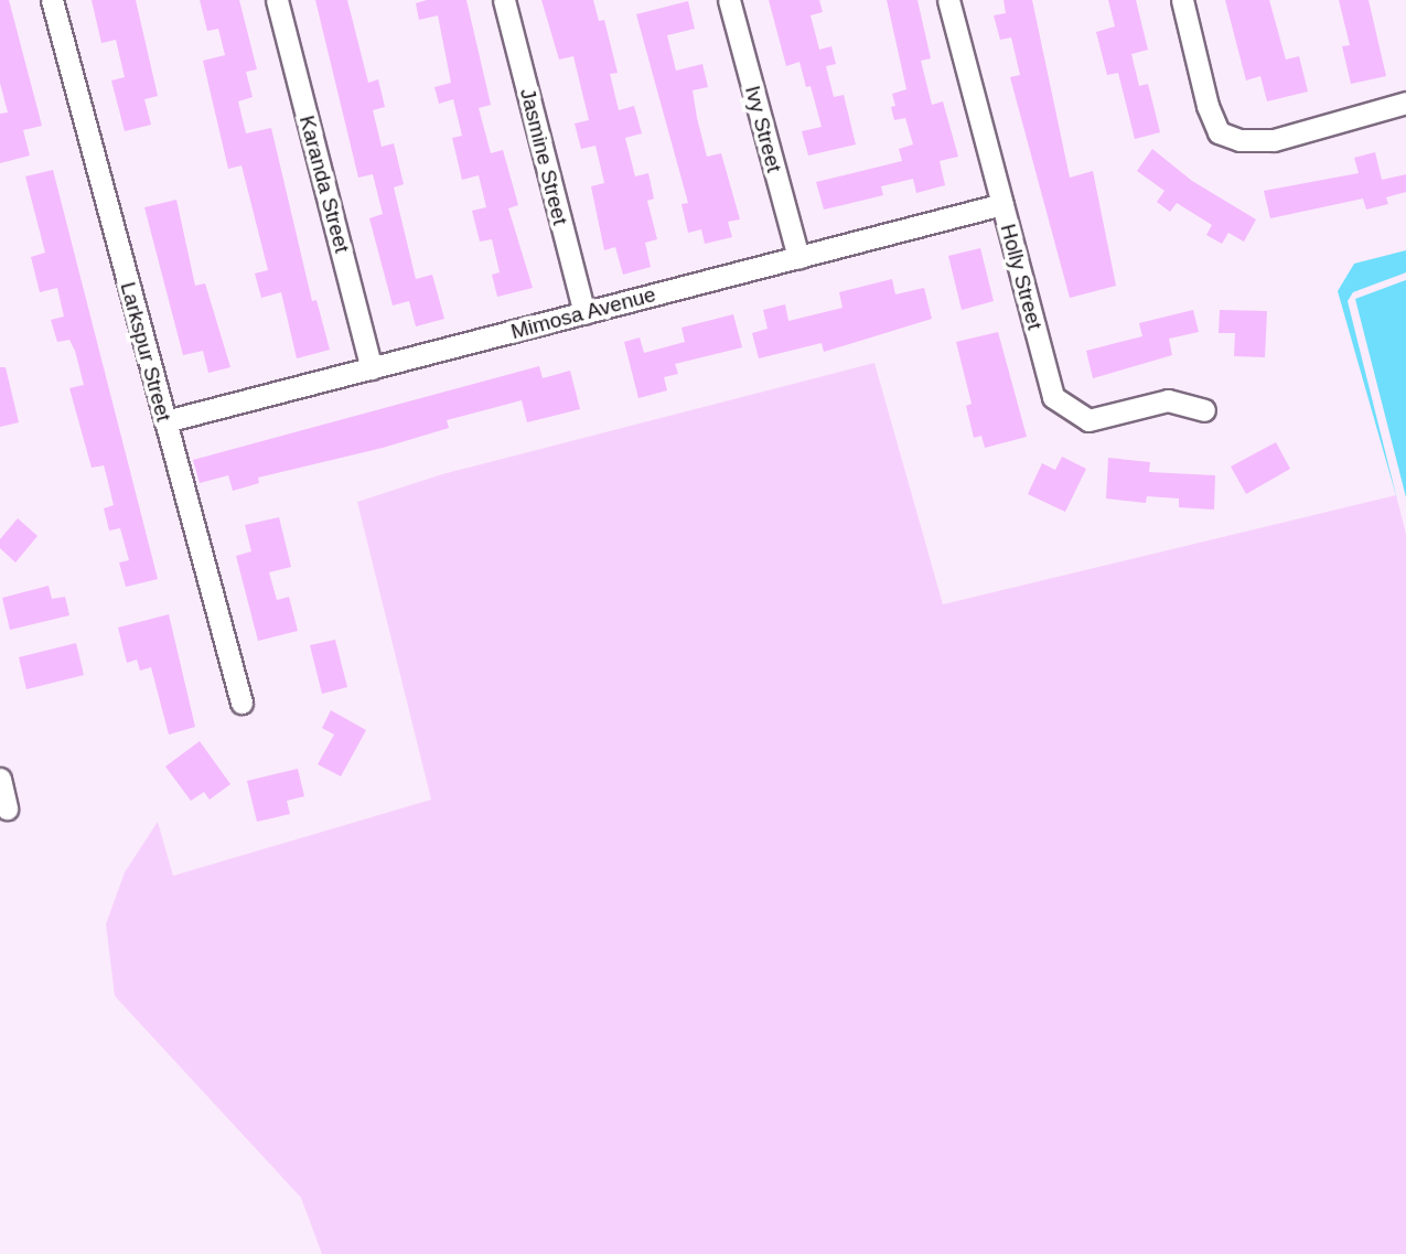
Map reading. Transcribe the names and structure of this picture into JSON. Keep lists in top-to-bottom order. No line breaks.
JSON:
{"streets":{"street":["Ivy Street","Jasmine Street","Karanda Street","Holly Street","Mimosa Avenue","Larkspur Street"]},"crossings":[["Ivy Street","Mimosa Avenue"],["Jasmine Street","Mimosa Avenue"],["Karanda Street","Mimosa Avenue"],["Holly Street","Mimosa Avenue"],["Mimosa Avenue","Larkspur Street"]]}
